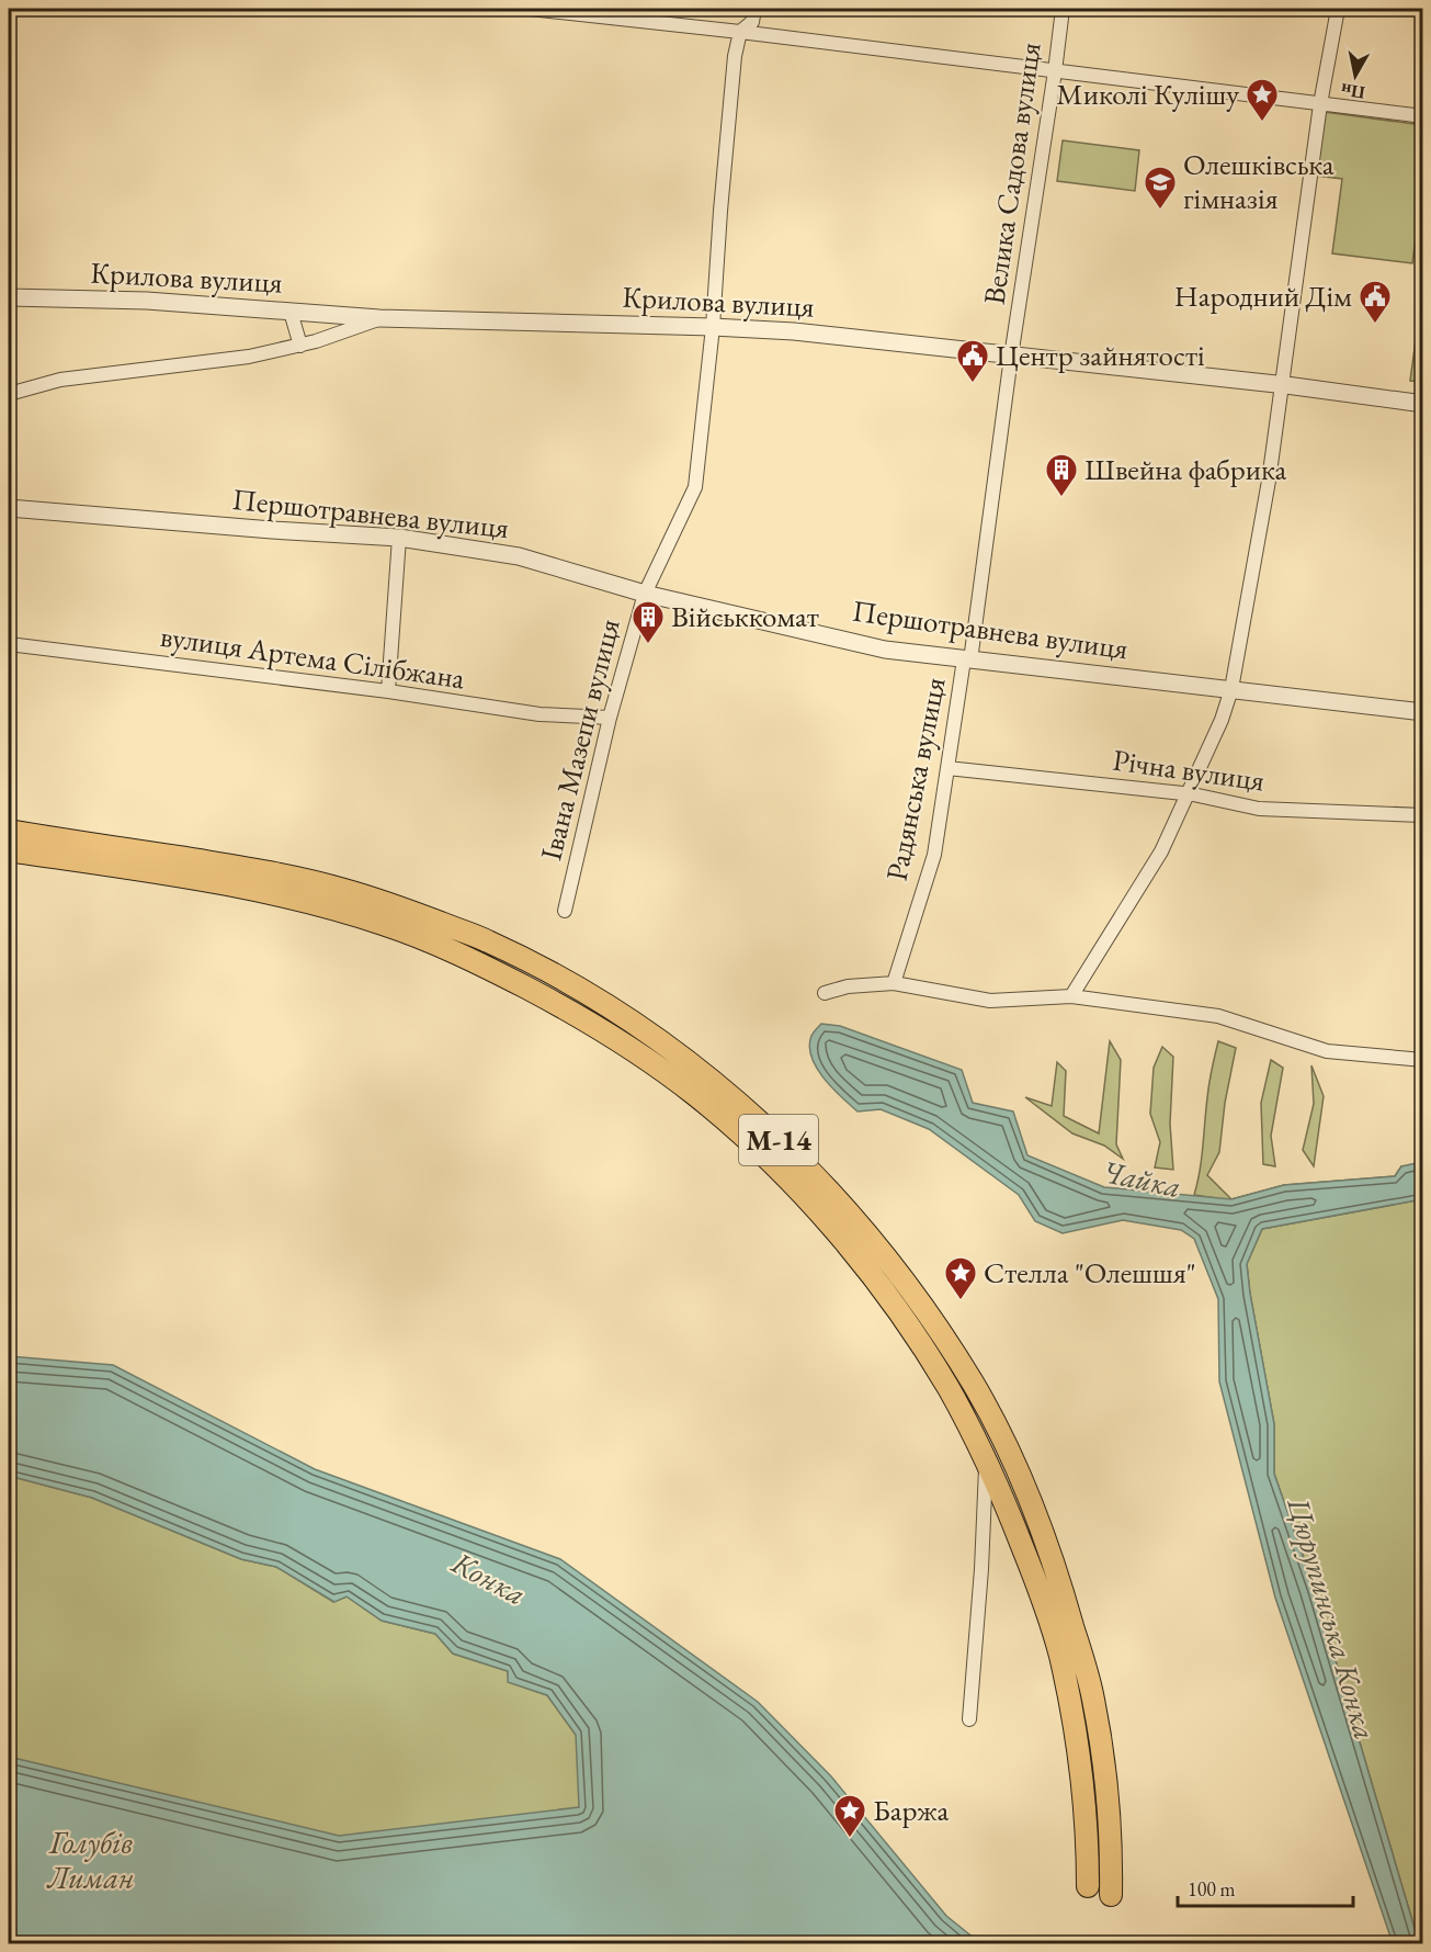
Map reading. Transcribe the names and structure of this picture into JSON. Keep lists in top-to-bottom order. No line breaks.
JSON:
{"streets":{"highway":["М-14"],"street":["Велика Садова вулиця","Крилова вулиця","Першотравнева вулиця","вулиця Артема Сілібжана","Івана Мазепи вулиця","Річна вулиця","Радянська вулиця"]},"crossings":[["Велика Садова вулиця","Крилова вулиця"],["Велика Садова вулиця","Першотравнева вулиця"],["Велика Садова вулиця","Радянська вулиця"],["Крилова вулиця","Івана Мазепи вулиця"],["Першотравнева вулиця","Івана Мазепи вулиця"],["Першотравнева вулиця","Радянська вулиця"],["вулиця Артема Сілібжана","Івана Мазепи вулиця"],["Річна вулиця","Радянська вулиця"]],"water":["Чайка","Конка","Цюрупинська Конка","Голубів Лиман"],"places":{"place":["Миколі Кулішу","Стелла \"Олешшя\"","Баржа"],"school or university":["Олешківська гімназія"],"public building":["Народний Дім","Центр зайнятості"],"building":["Швейна фабрика","Військкомат"]},"scale_bar":"100 m","north":"bottom"}
